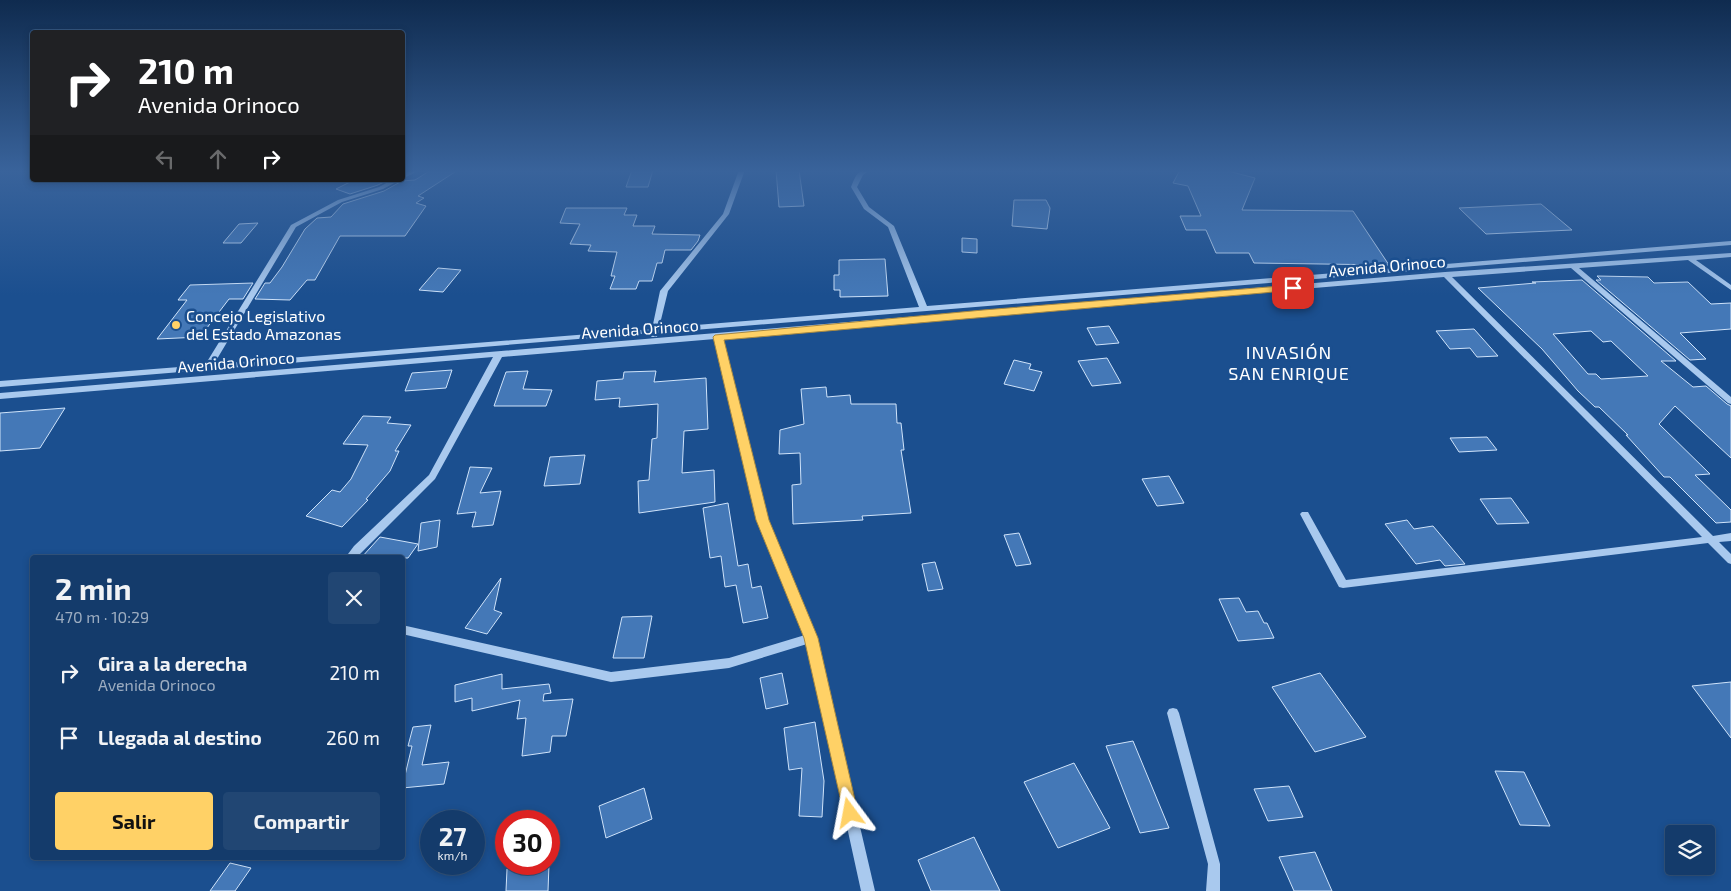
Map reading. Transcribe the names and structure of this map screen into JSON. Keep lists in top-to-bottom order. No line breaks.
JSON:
{"streets":{"street":["Avenida Orinoco"]},"districts":["INVASIÓN SAN ENRIQUE"],"places":["Concejo Legislativo del Estado Amazonas"],"page":{"turn":["210 m","Avenida Orinoco"],"heading":["2 min","470 m · 10:29"],"list":[{"name":"Gira a la derecha","note":"Avenida Orinoco","value":"210 m"},{"name":"Llegada al destino","value":"260 m"}],"buttons":["Salir","Compartir"],"speed":"27 km/h","limit":"30"}}
